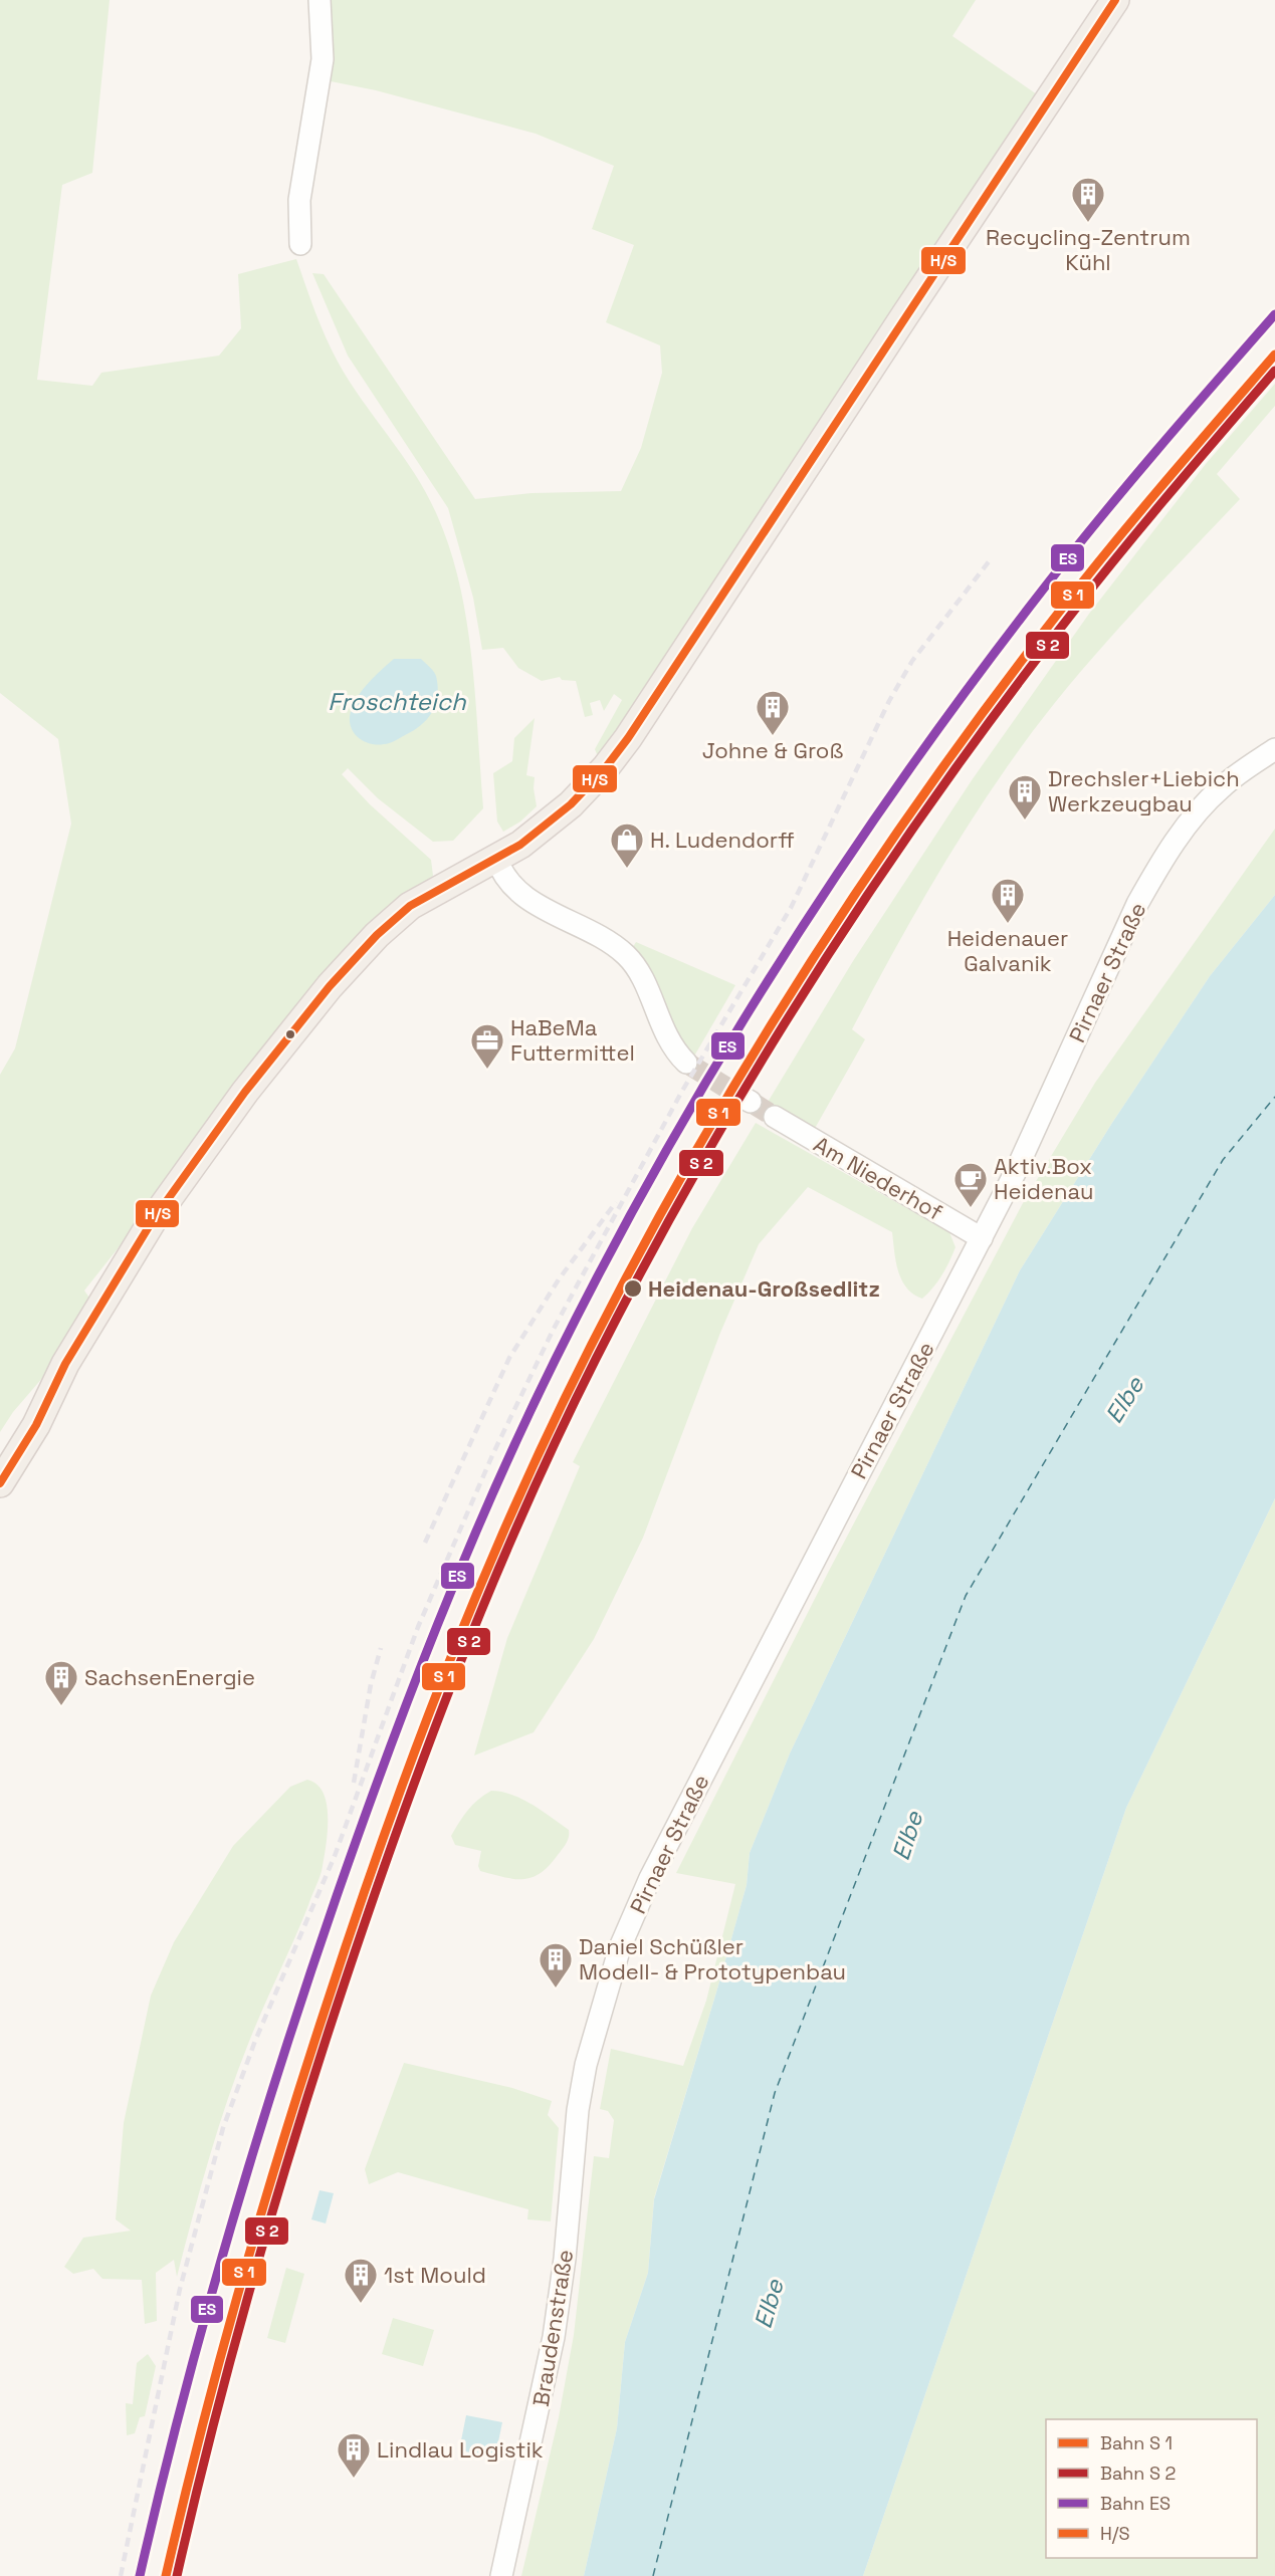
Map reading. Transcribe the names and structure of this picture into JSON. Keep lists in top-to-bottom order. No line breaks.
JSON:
{"streets":{"street":["Pirnaer Straße","Am Niederhof","Braudenstraße"]},"crossings":[["Pirnaer Straße","Am Niederhof"],["Pirnaer Straße","Braudenstraße"]],"water":["Froschteich","Elbe"],"places":{"building":["Recycling-Zentrum Kühl","Johne & Groß","Drechsler+Liebich Werkzeugbau","Heidenauer Galvanik","SachsenEnergie","Daniel Schüßler Modell- & Prototypenbau","1st Mould","Lindlau Logistik"],"shop":["H. Ludendorff"],"office":["HaBeMa Futtermittel"],"cafe":["Aktiv.Box Heidenau"],"other":["Heidenau-Großsedlitz"]},"lines":["transit line H/S","rail line ES"],"legend":["Bahn S 1","Bahn S 2","Bahn ES","H/S"]}
